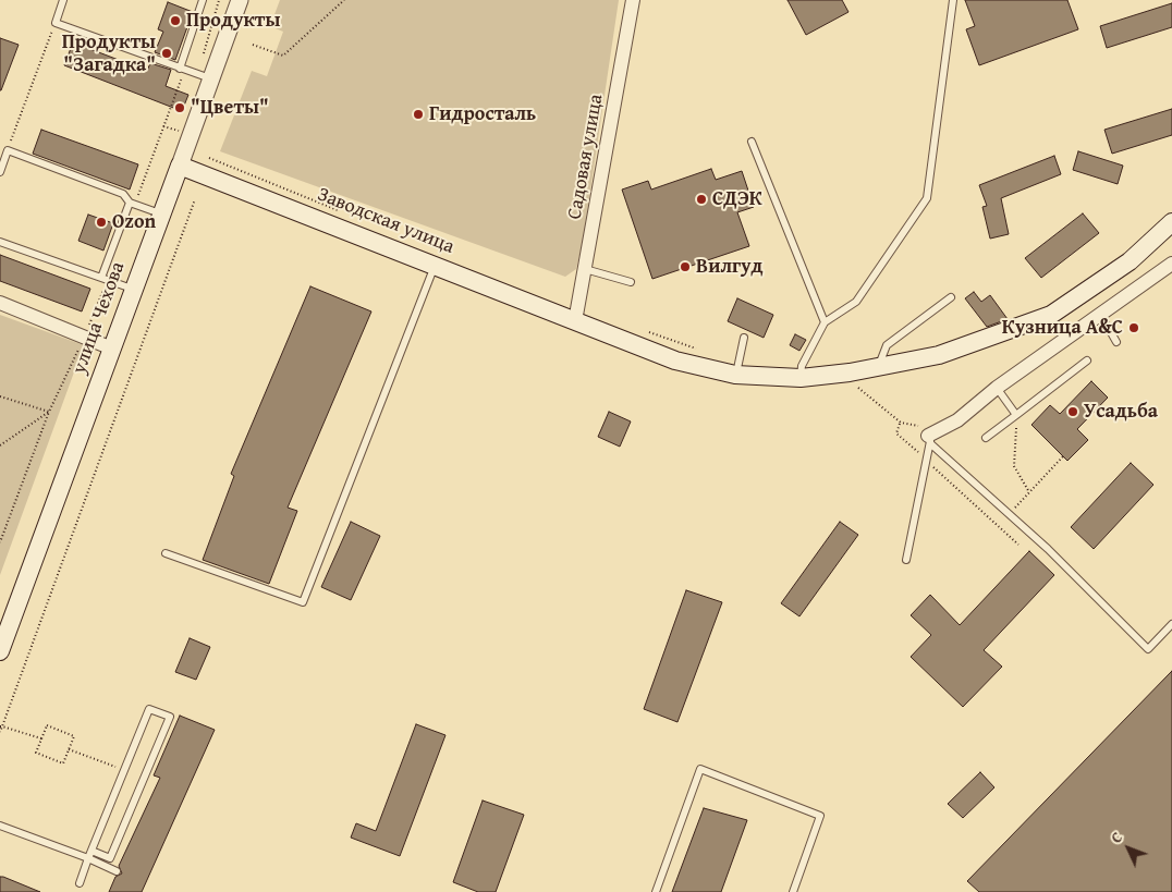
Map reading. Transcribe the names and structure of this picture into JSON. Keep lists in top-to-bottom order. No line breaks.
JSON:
{"streets":{"main road":["Заводская улица","улица Чехова"],"street":["Садовая улица"]},"crossings":[["Садовая улица","Заводская улица"],["Заводская улица","улица Чехова"]],"places":["Продукты","Продукты \"Загадка\"","\"Цветы\"","Гидросталь","СДЭК","Ozon","Вилгуд","Кузница А&С","Усадьба"],"north":"top left"}
